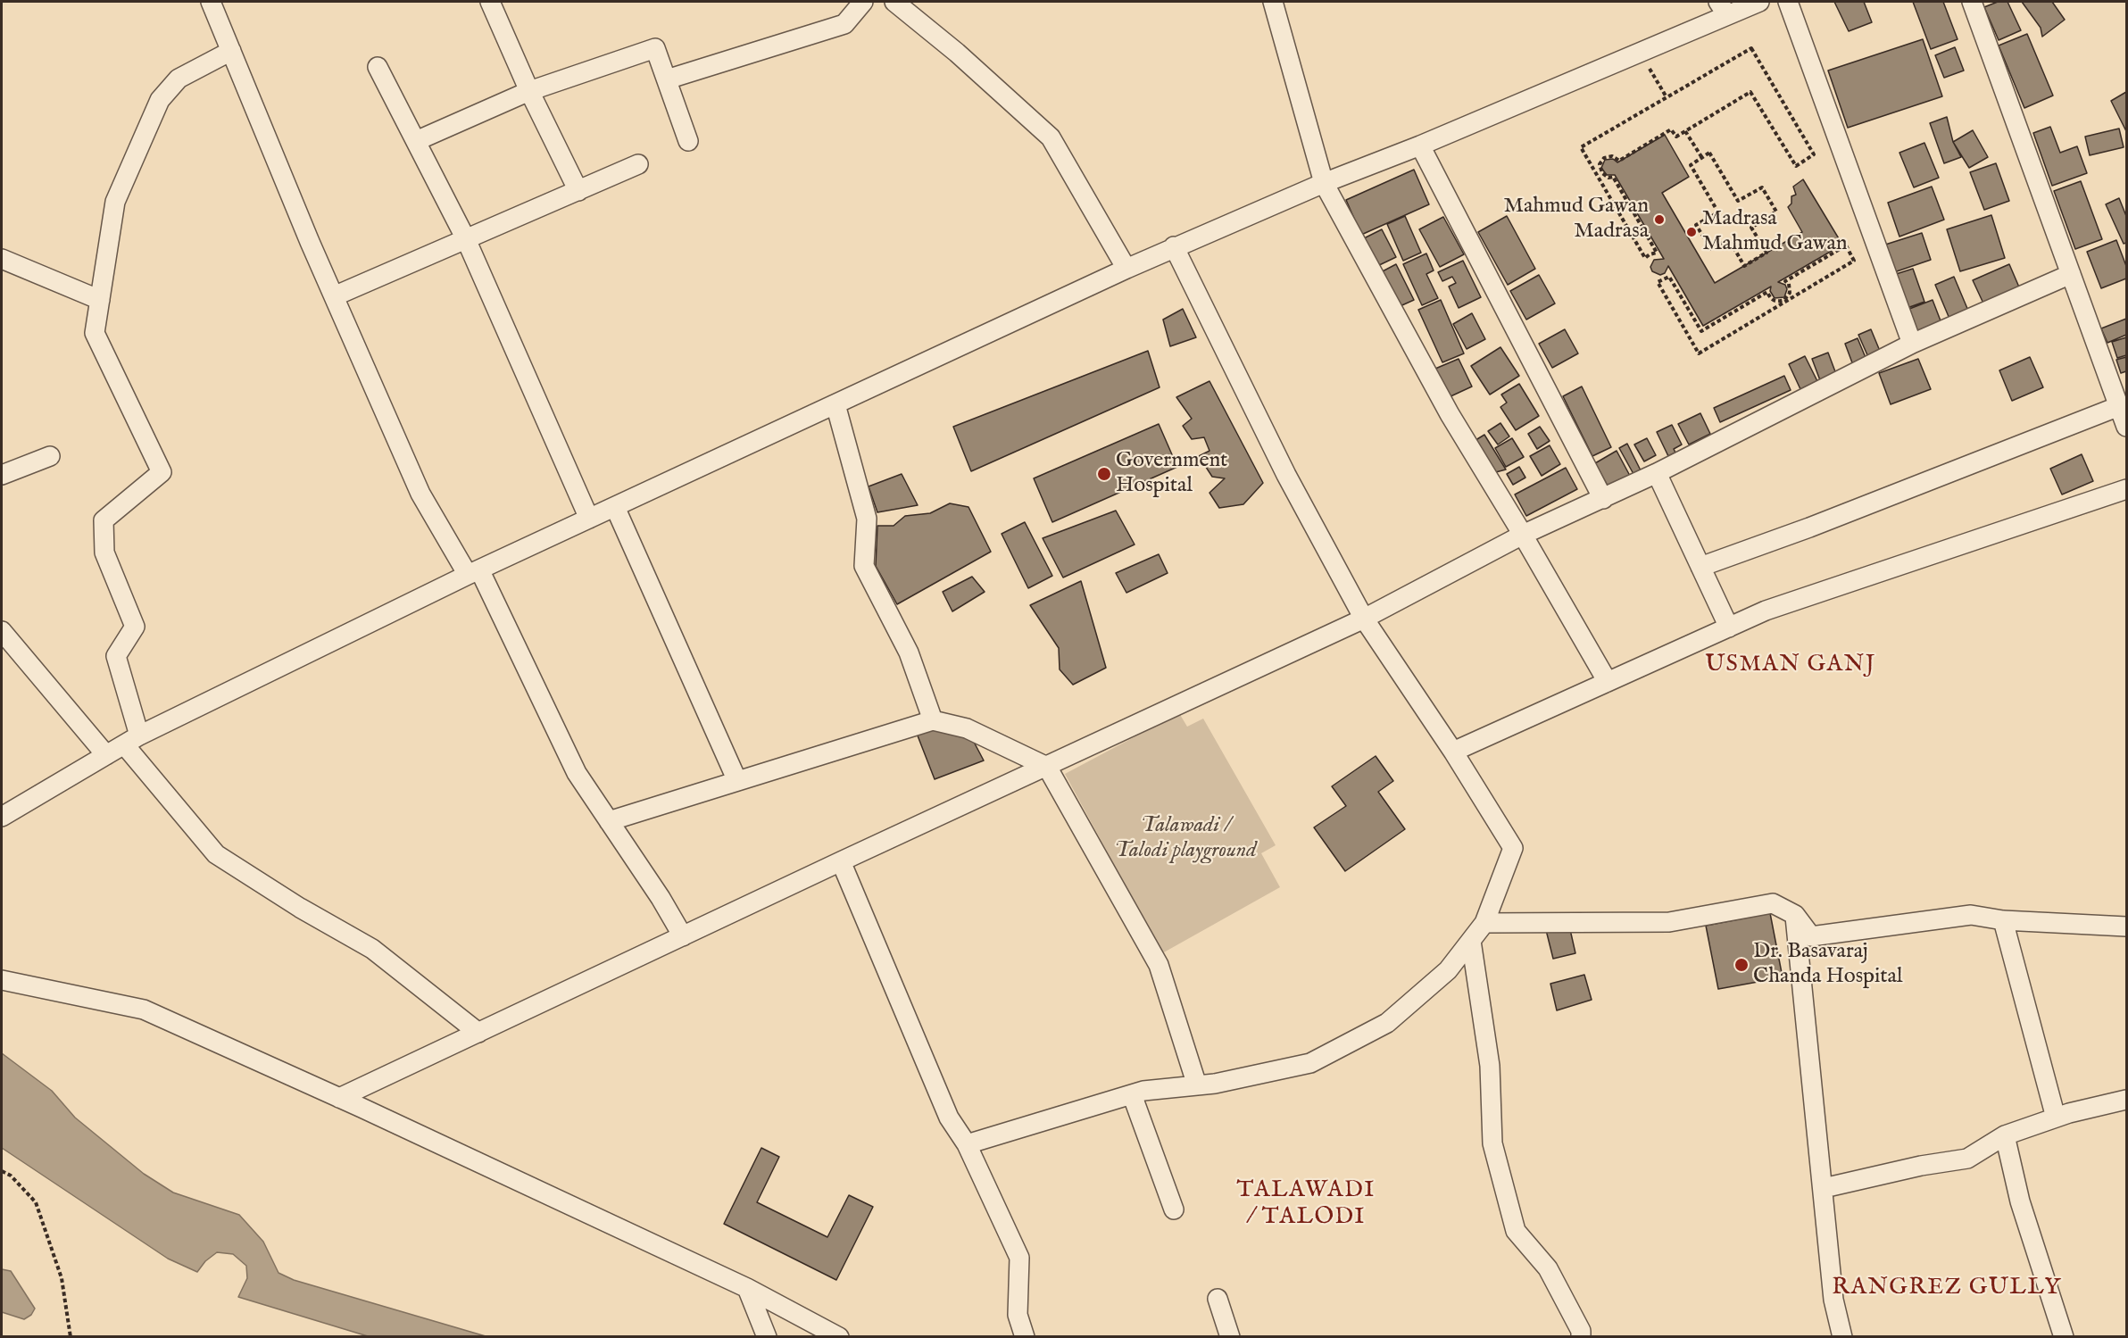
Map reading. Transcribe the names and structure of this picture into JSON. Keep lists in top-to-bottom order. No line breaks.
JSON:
{"districts":["USMAN GANJ","TALAWADI / TALODI","RANGREZ GULLY"],"parks":["Talawadi / Talodi playground"],"places":["Mahmud Gawan Madrasa","Madrasa Mahmud Gawan","Government Hospital","Dr. Basavaraj Chanda Hospital"]}
